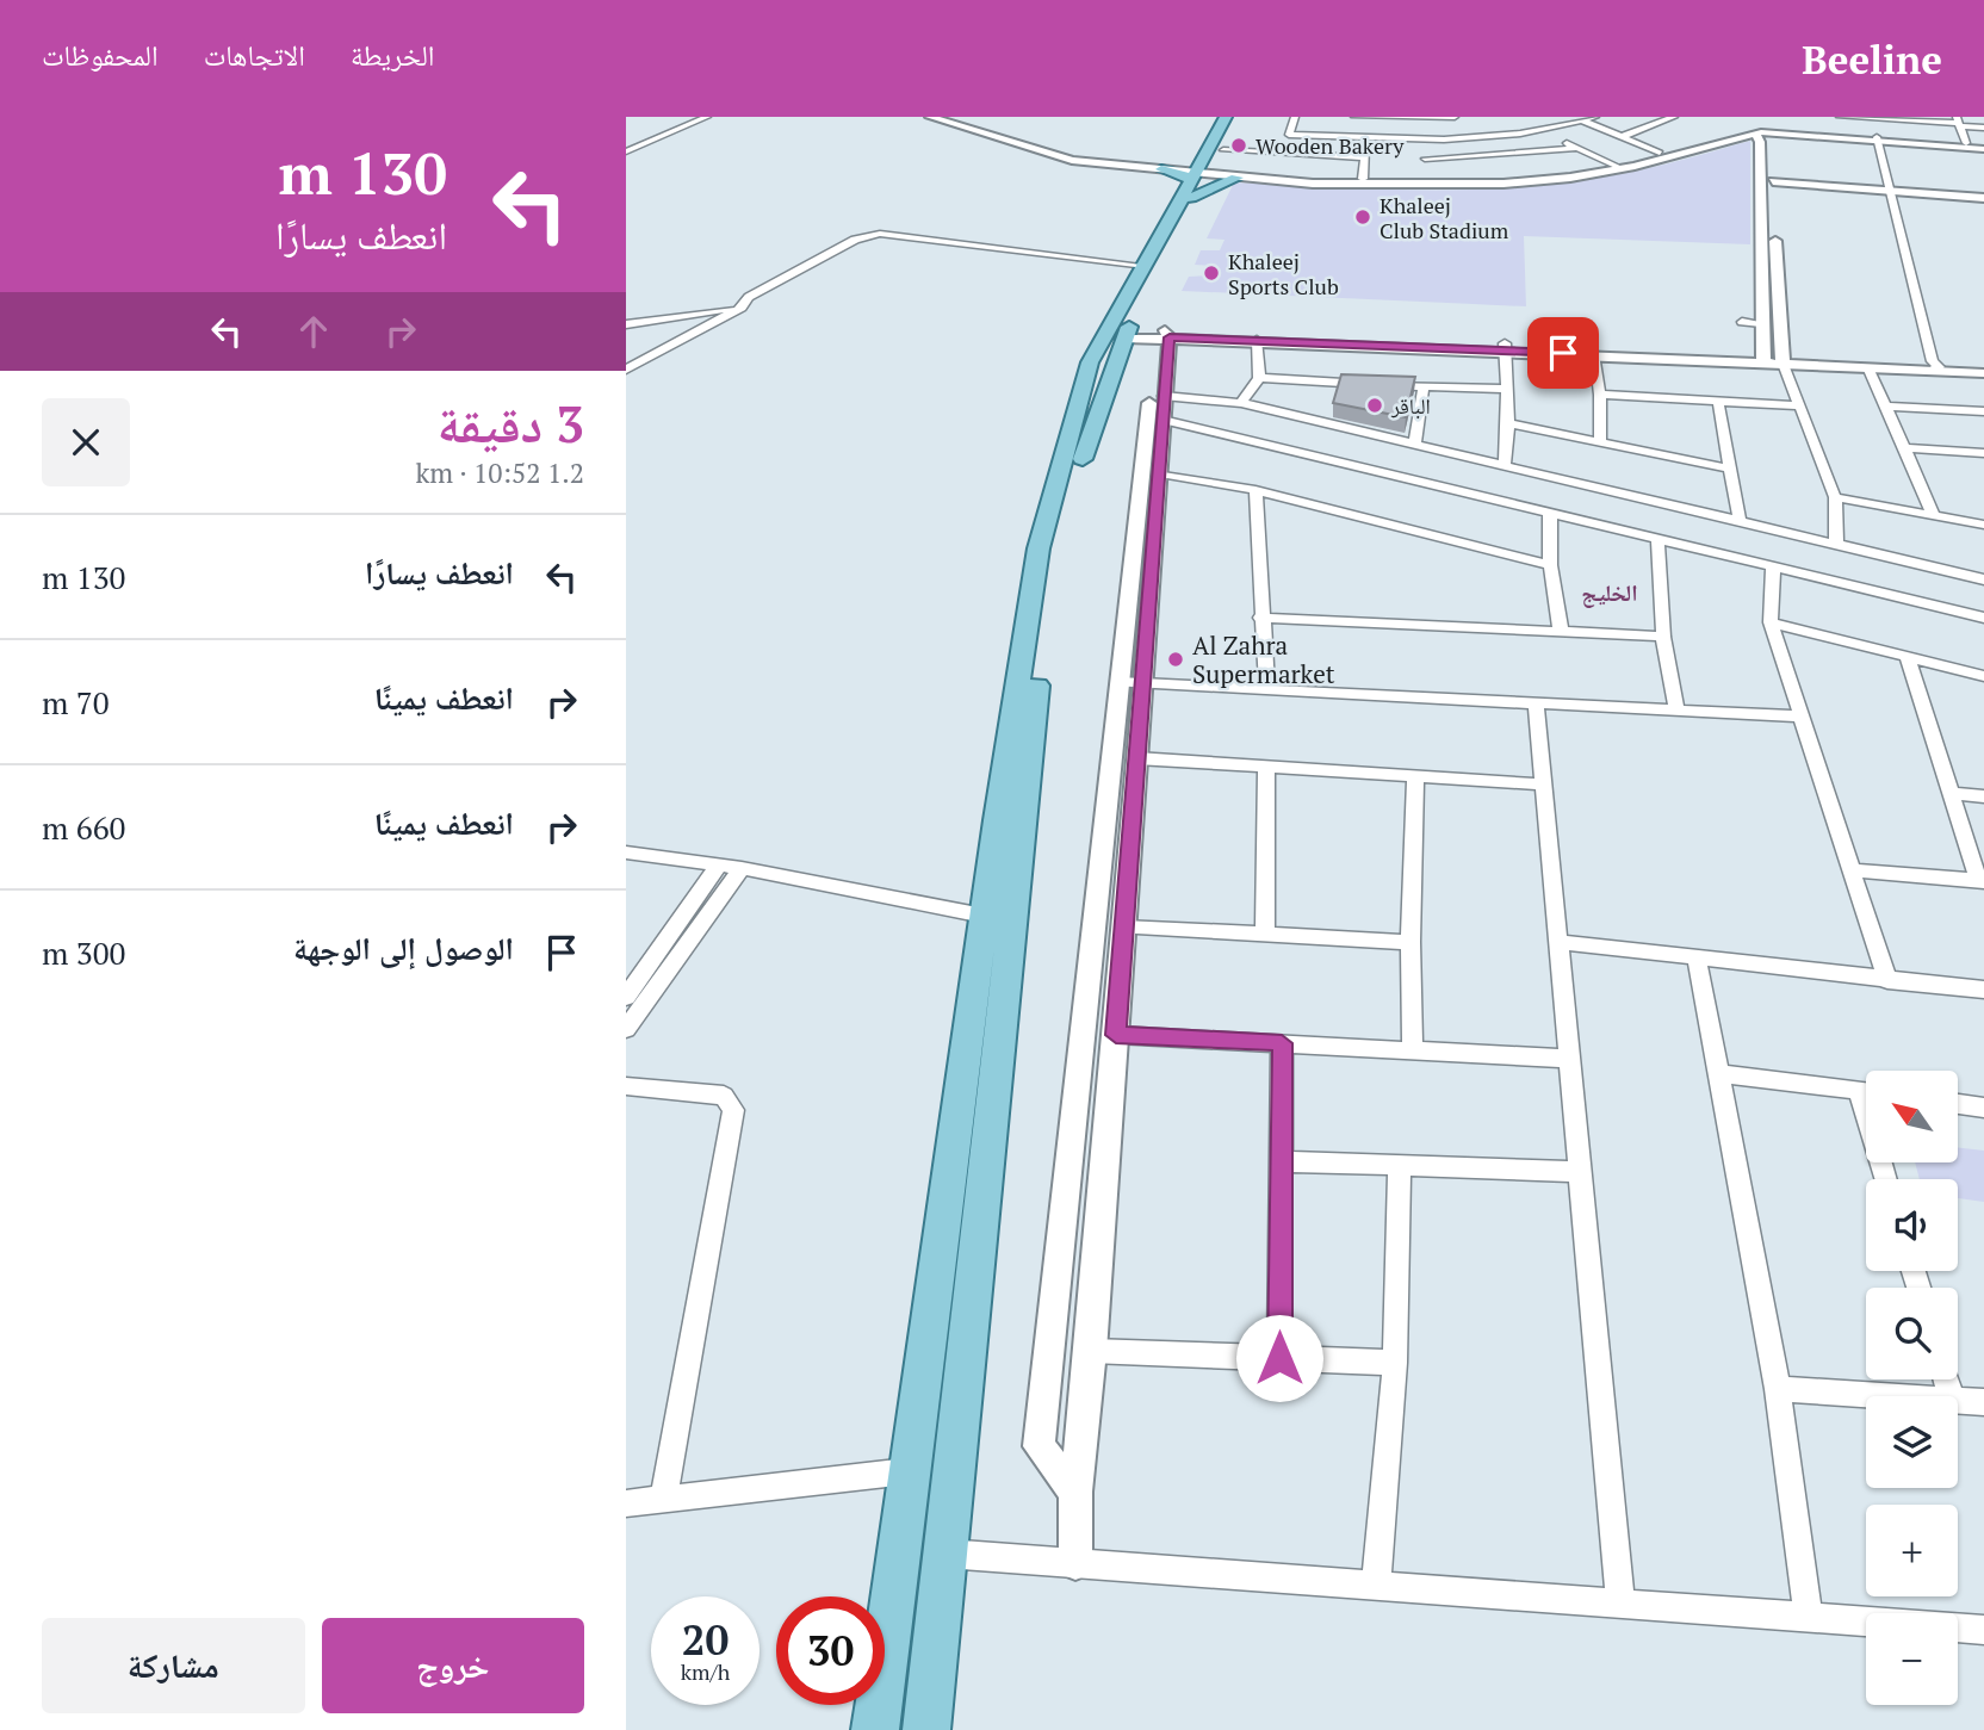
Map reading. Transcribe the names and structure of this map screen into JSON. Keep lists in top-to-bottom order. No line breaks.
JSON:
{"districts":["الخليج"],"places":["Wooden Bakery","Khaleej Club Stadium","Khaleej Sports Club","الباقر","Al Zahra Supermarket"],"north":"top left","page":{"header":"Beeline","nav":["الخريطة","الاتجاهات","المحفوظات"],"turn":["130 m","انعطف يسارًا"],"heading":["3 دقيقة","1.2 km · 10:52"],"list":[{"name":"انعطف يسارًا","value":"130 m"},{"name":"انعطف يمينًا","value":"70 m"},{"name":"انعطف يمينًا","value":"660 m"},{"name":"الوصول إلى الوجهة","value":"300 m"}],"map_buttons":["+","−"],"speed":"20 km/h","limit":"30","buttons":["خروج","مشاركة"]}}
